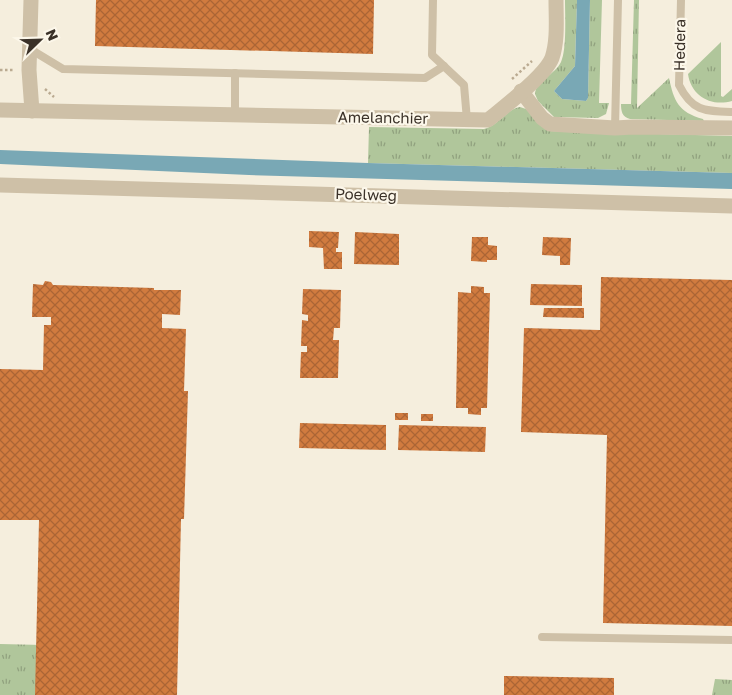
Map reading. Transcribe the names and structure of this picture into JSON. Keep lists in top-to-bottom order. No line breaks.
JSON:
{"streets":{"street":["Amelanchier","Poelweg"],"lane":["Hedera"]},"north":"top right"}
